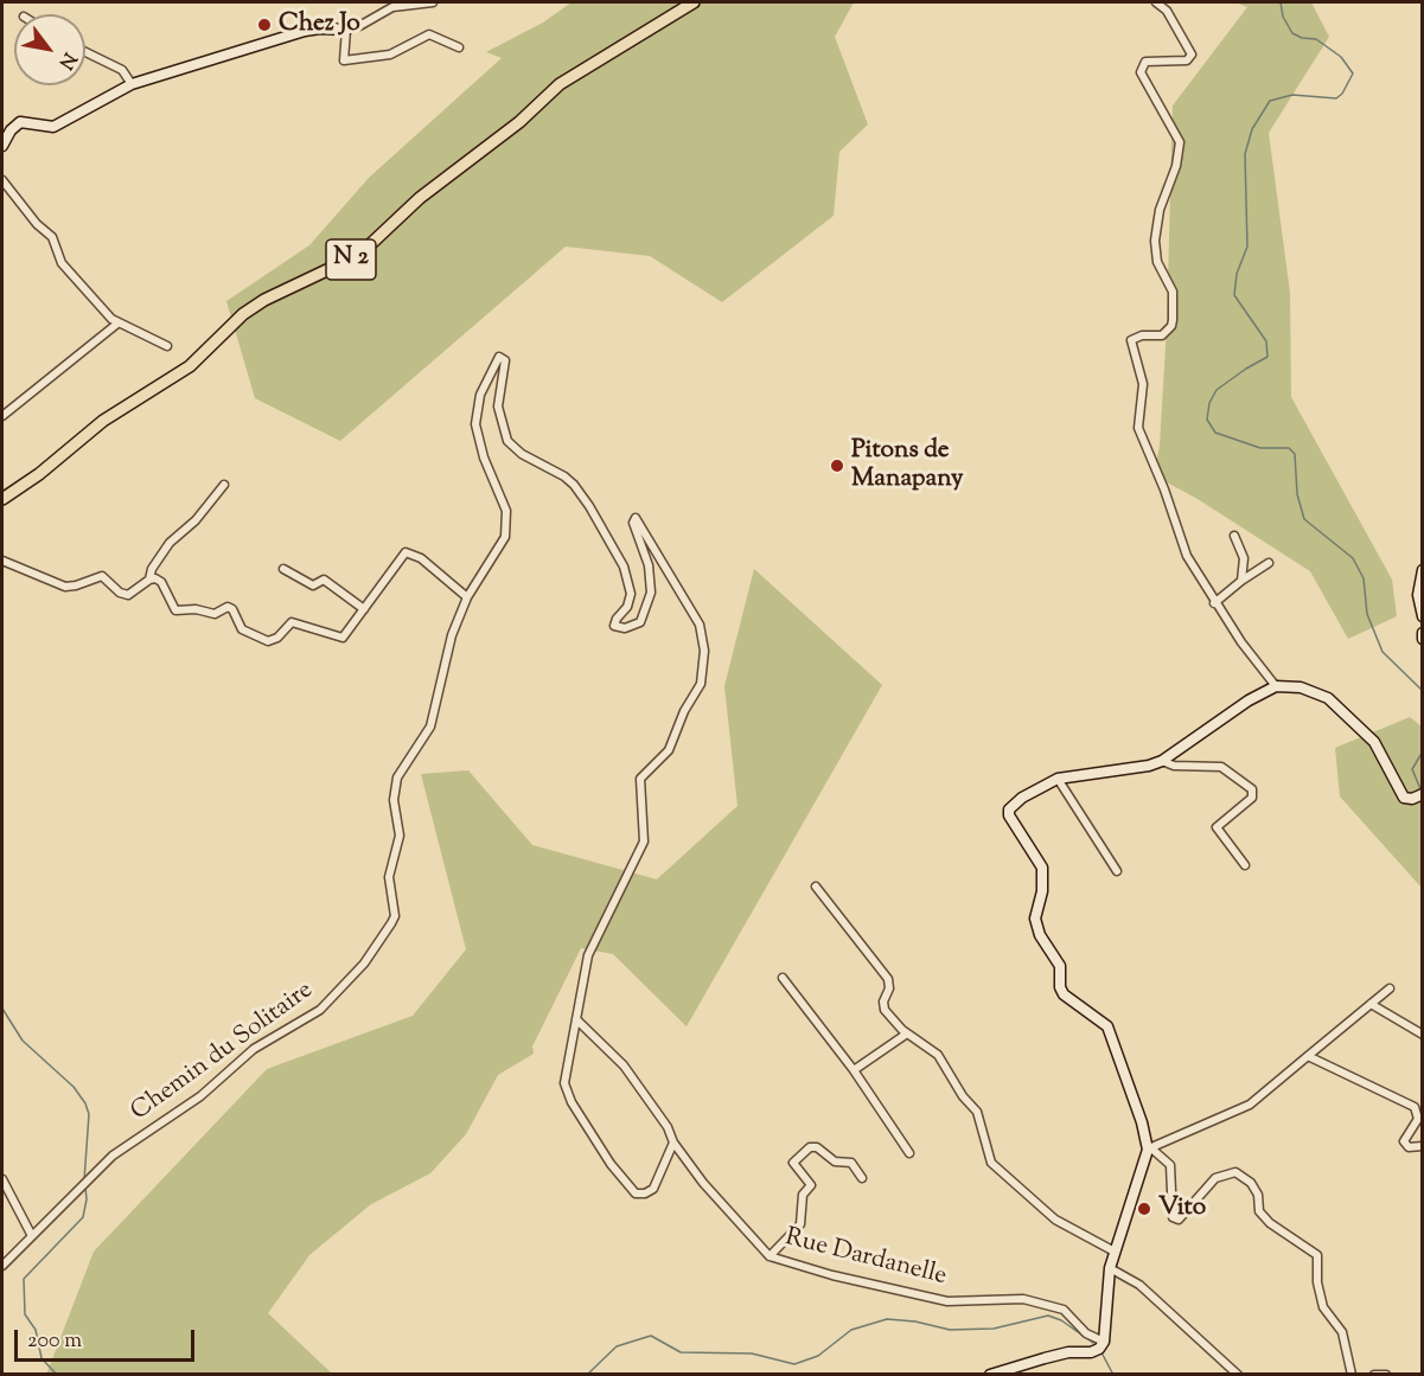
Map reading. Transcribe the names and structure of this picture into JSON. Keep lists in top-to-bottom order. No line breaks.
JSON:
{"streets":{"main road":["N 2"],"street":["Chemin du Solitaire","Rue Dardanelle"]},"places":["Chez Jo","Pitons de Manapany","Vito"],"scale_bar":"200 m","north":"bottom right"}
